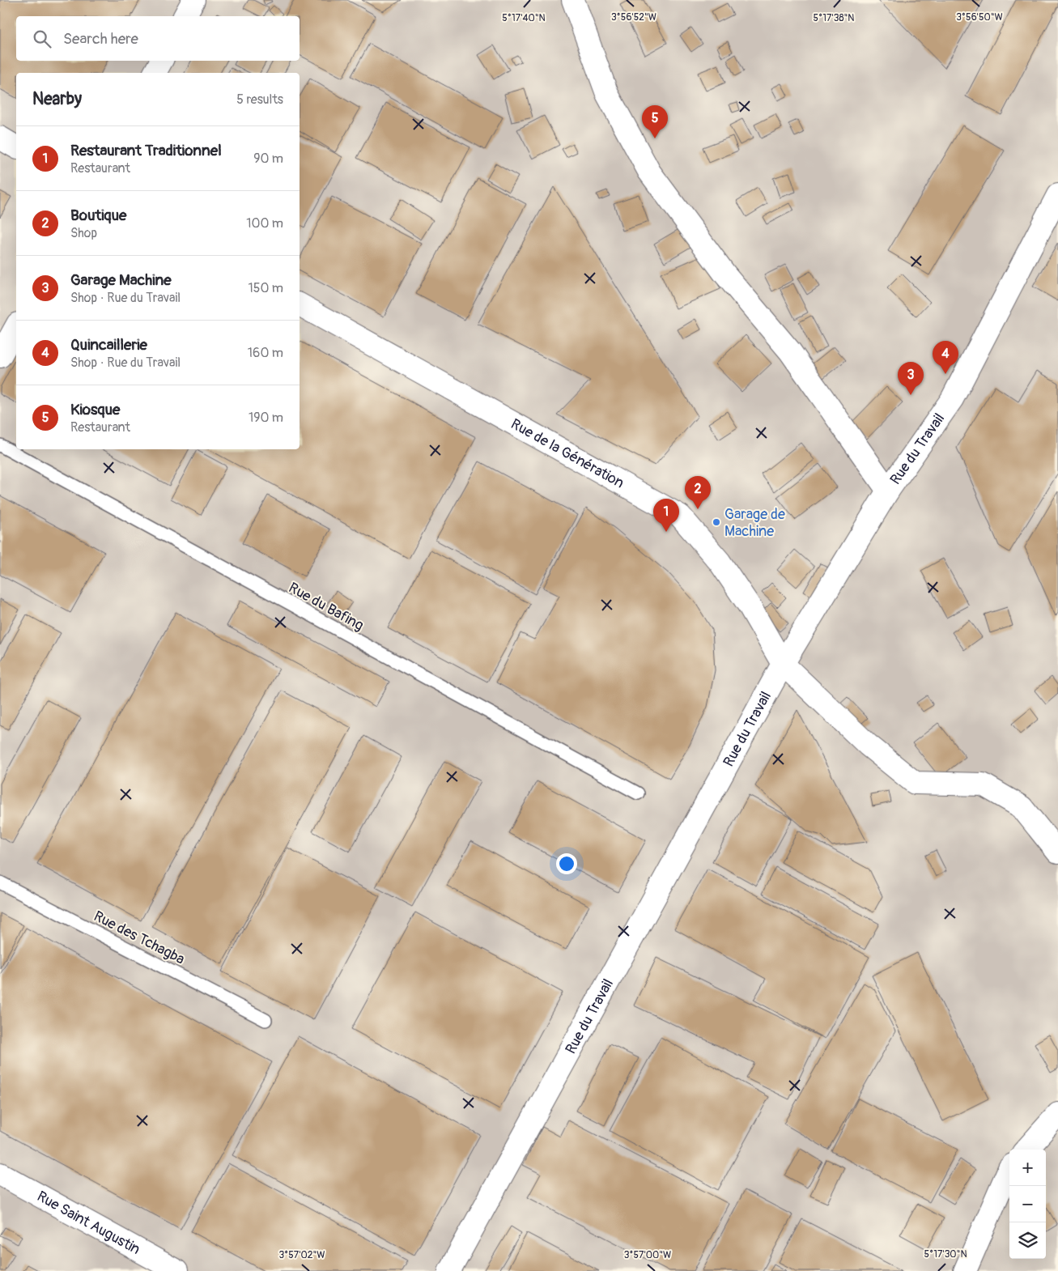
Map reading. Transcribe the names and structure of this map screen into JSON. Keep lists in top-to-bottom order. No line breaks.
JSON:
{"streets":{"street":["Rue du Travail","Rue de la Génération","Rue Saint Augustin"],"lane":["Rue du Bafing","Rue des Tchagba"]},"crossings":[["Rue du Travail","Rue de la Génération"]],"places":["Garage de Machine"],"page":{"search":"Search here","heading":["Nearby","5 results"],"pins":["5","4","3","2","1"],"list":[{"mark":"1","name":"Restaurant Traditionnel","note":"Restaurant","value":"90 m"},{"mark":"2","name":"Boutique","note":"Shop","value":"100 m"},{"mark":"3","name":"Garage Machine","note":"Shop · Rue du Travail","value":"150 m"},{"mark":"4","name":"Quincaillerie","note":"Shop · Rue du Travail","value":"160 m"},{"mark":"5","name":"Kiosque","note":"Restaurant","value":"190 m"}],"map_buttons":["+","−"]},"coordinates":["3°56'52\"W","3°56'50\"W","5°17'40\"N","5°17'38\"N","5°17'30\"N","3°57'02\"W","3°57'00\"W"]}
